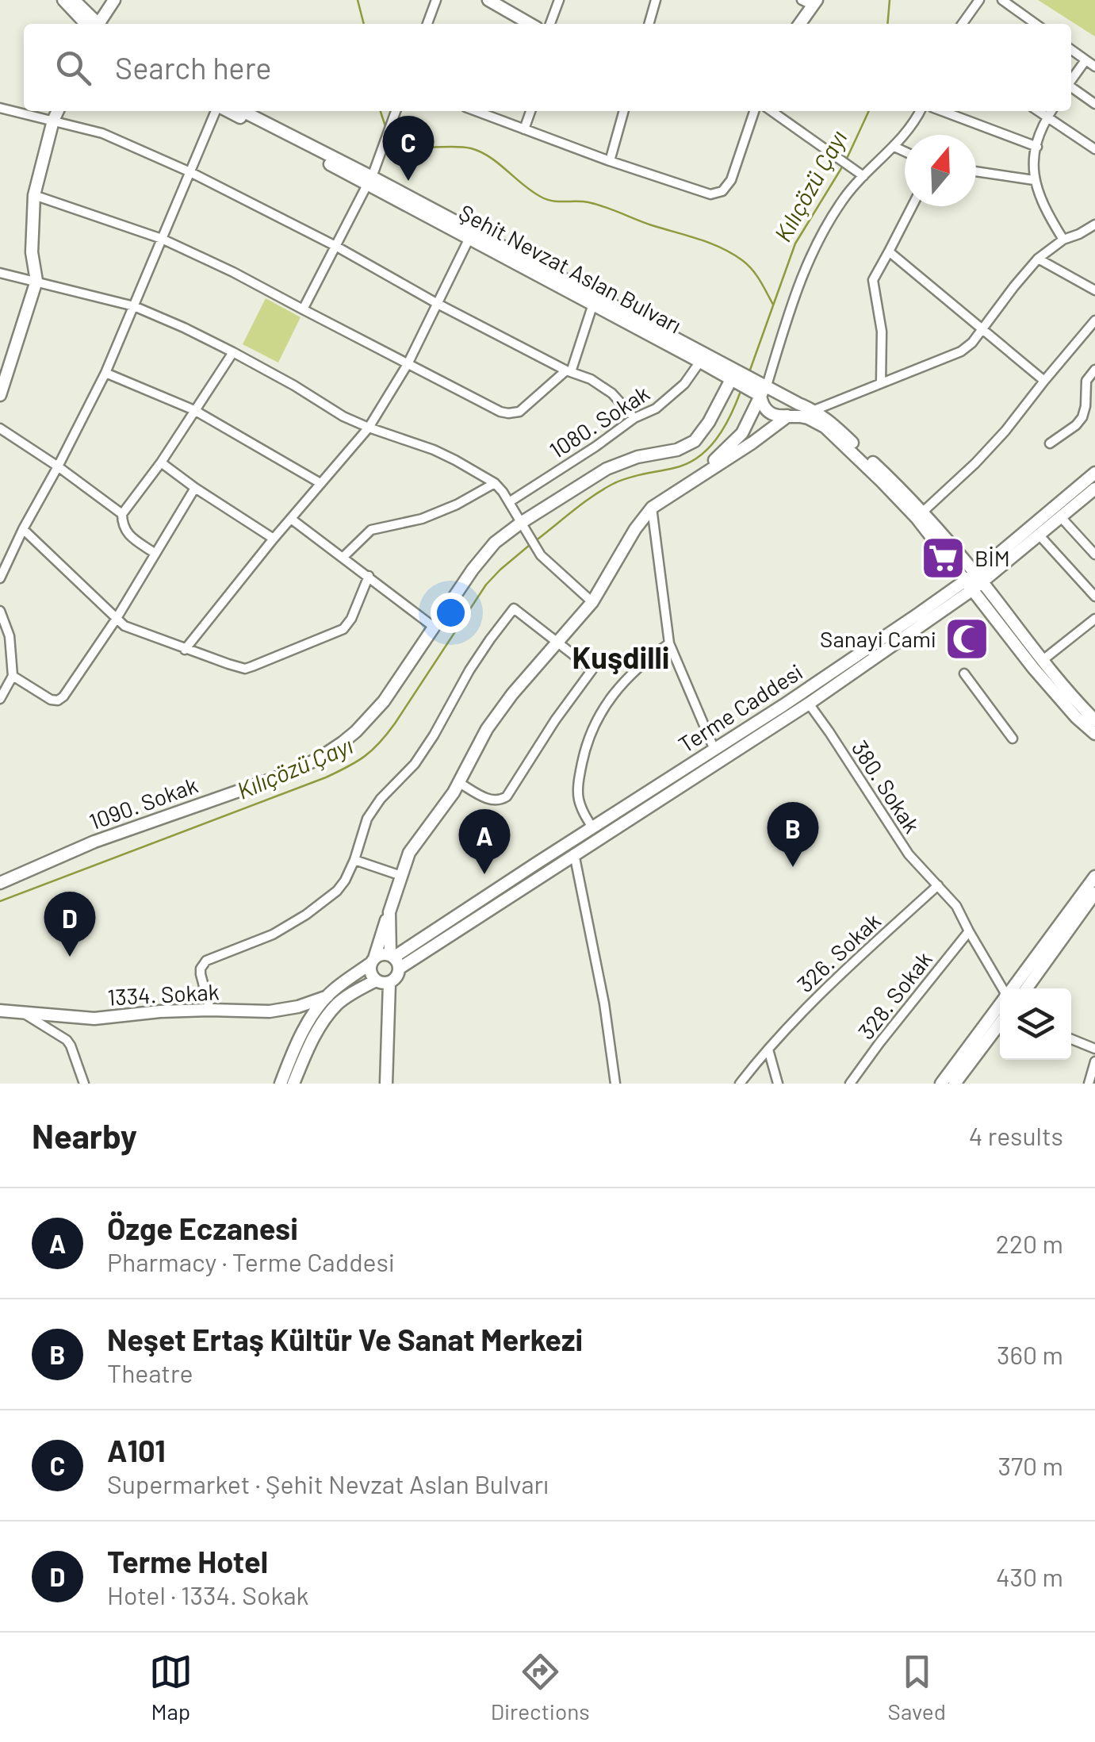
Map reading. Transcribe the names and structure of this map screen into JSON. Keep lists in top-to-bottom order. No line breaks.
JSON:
{"streets":{"main road":["Şehit Nevzat Aslan Bulvarı","Terme Caddesi","1090. Sokak","1334. Sokak"],"street":["1080. Sokak","380. Sokak","326. Sokak","328. Sokak"]},"crossings":[["Şehit Nevzat Aslan Bulvarı","1080. Sokak"],["Şehit Nevzat Aslan Bulvarı","1090. Sokak"],["Terme Caddesi","380. Sokak"],["380. Sokak","326. Sokak"],["380. Sokak","328. Sokak"]],"districts":["Kuşdilli"],"water":["Kılıçözü Çayı"],"places":{"supermarket":["BİM"],"mosque":["Sanayi Cami"]},"north":"top","page":{"search":"Search here","pins":["C","B","A","D"],"heading":["Nearby","4 results"],"list":[{"mark":"A","name":"Özge Eczanesi","note":"Pharmacy · Terme Caddesi","value":"220 m"},{"mark":"B","name":"Neşet Ertaş Kültür Ve Sanat Merkezi","note":"Theatre","value":"360 m"},{"mark":"C","name":"A101","note":"Supermarket · Şehit Nevzat Aslan Bulvarı","value":"370 m"},{"mark":"D","name":"Terme Hotel","note":"Hotel · 1334. Sokak","value":"430 m"}],"nav":["Map","Directions","Saved"]}}
